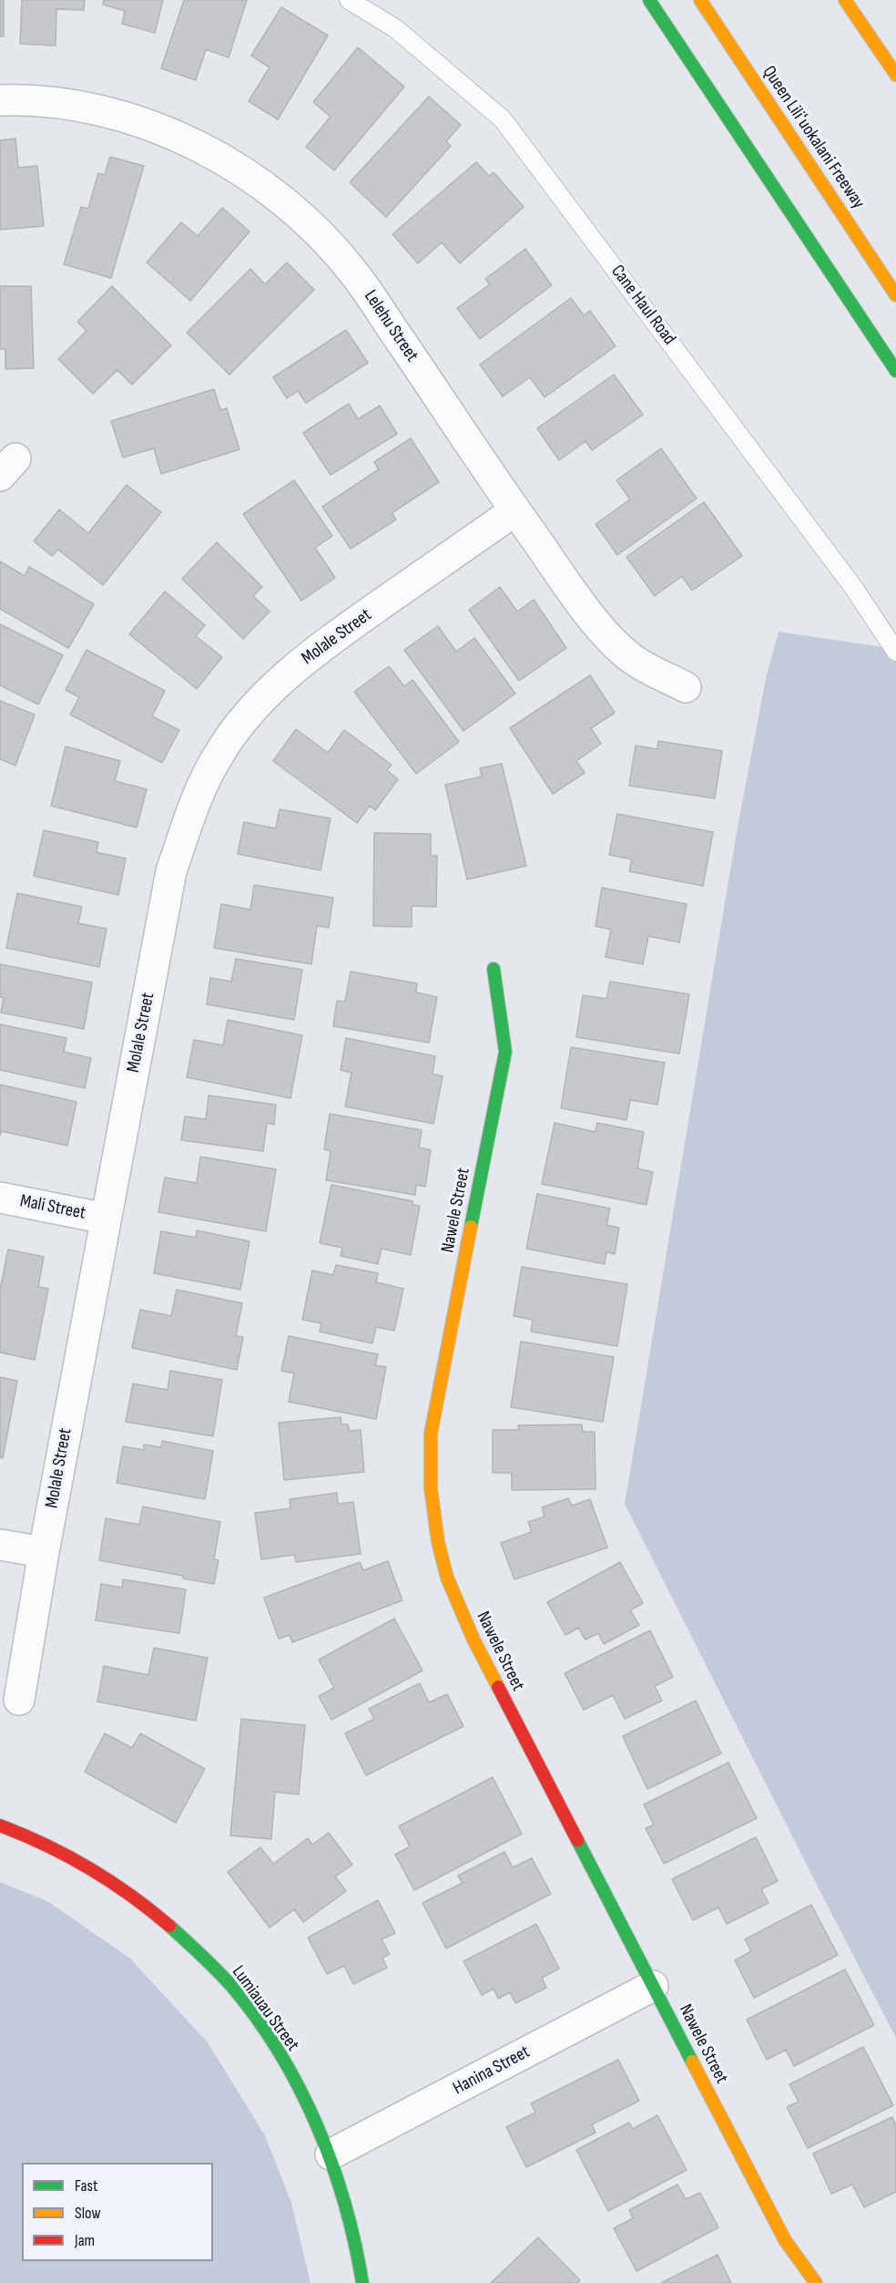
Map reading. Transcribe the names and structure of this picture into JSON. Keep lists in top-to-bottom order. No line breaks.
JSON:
{"streets":{"main road":["Queen Liliʻuokalani Freeway","Nawele Street","Lumiauau Street"],"street":["Lelehu Street","Molale Street","Mali Street","Hanina Street"],"lane":["Cane Haul Road"]},"crossings":[["Lelehu Street","Molale Street"],["Molale Street","Mali Street"],["Nawele Street","Hanina Street"],["Lumiauau Street","Hanina Street"]],"legend":["Fast","Slow","Jam"]}
